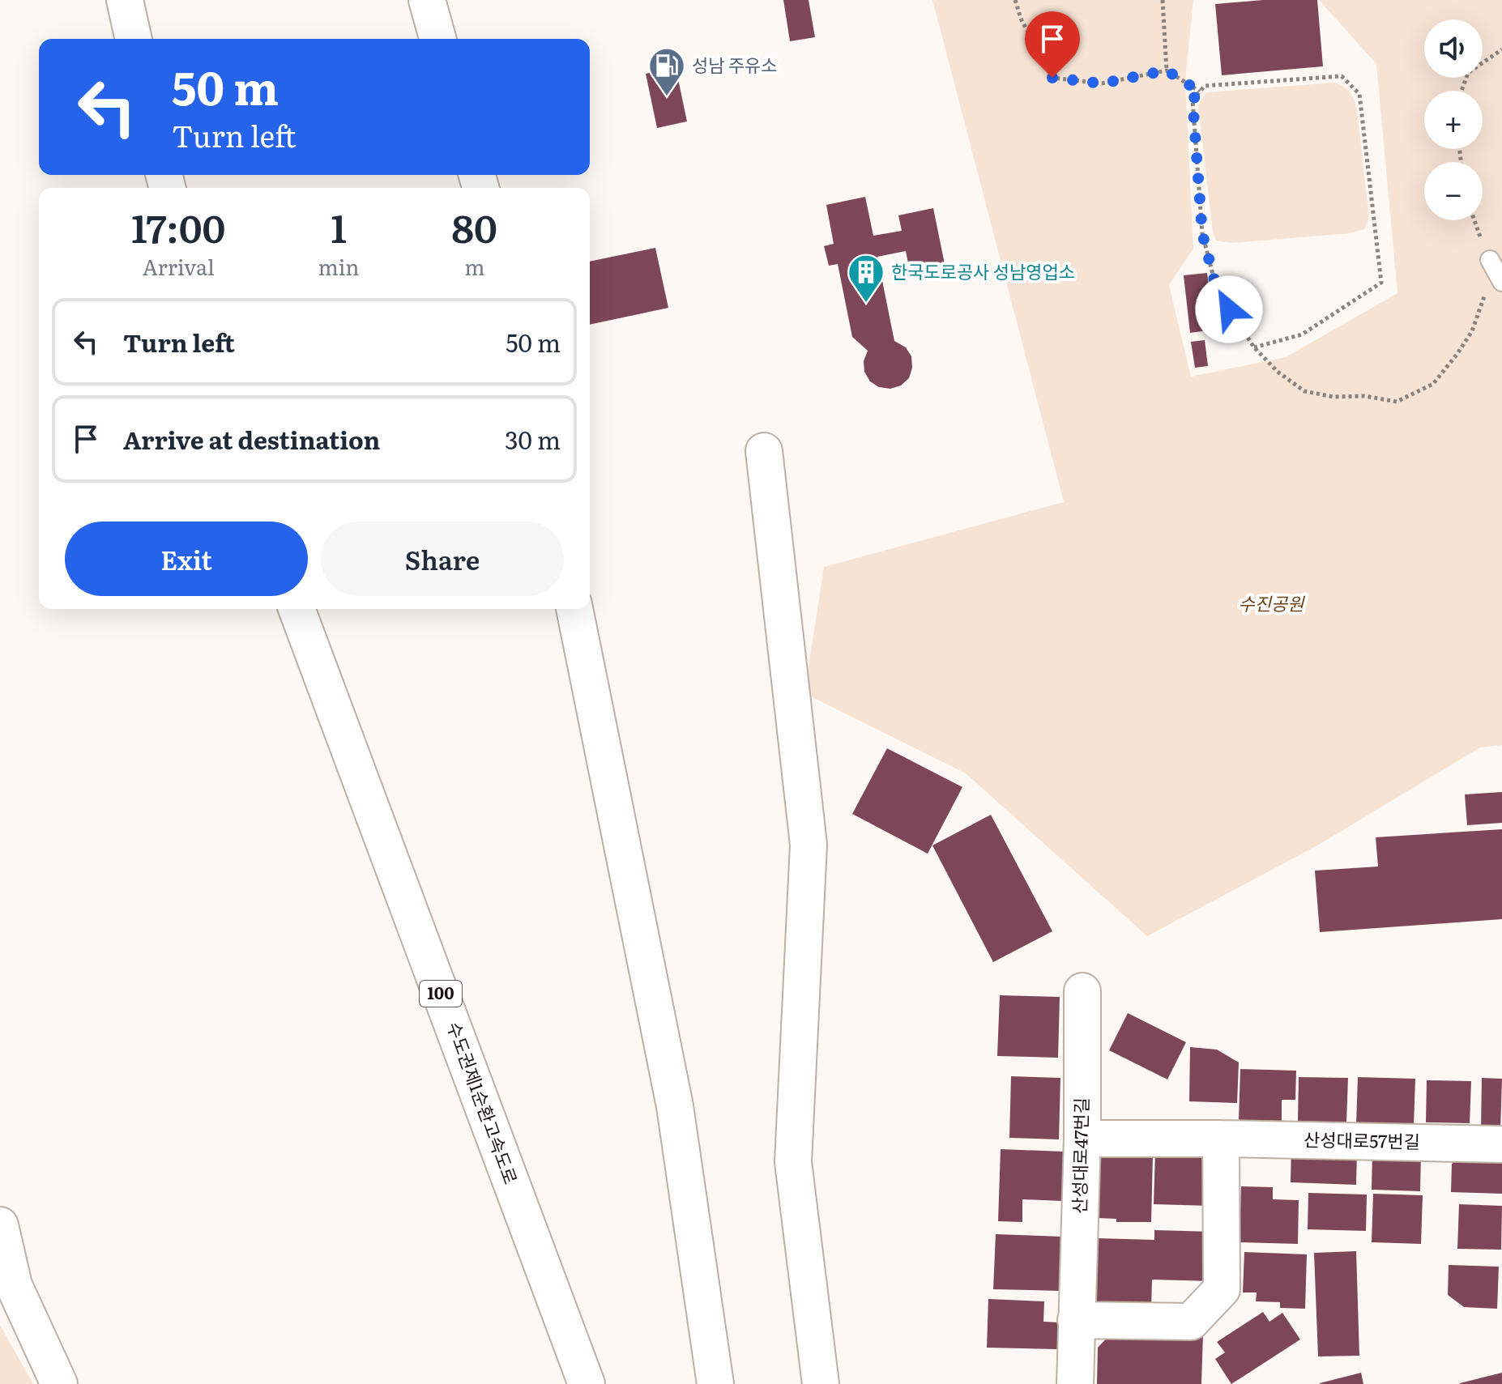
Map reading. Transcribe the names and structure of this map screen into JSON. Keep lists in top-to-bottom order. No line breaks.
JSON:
{"streets":{"main road":["100","수도권제1순환고속도로","산성대로57번길","산성대로47번길"]},"crossings":[["산성대로57번길","산성대로47번길"]],"parks":["수진공원"],"places":{"fuel station":["성남 주유소"],"building":["한국도로공사 성남영업소"]},"page":{"map_buttons":["+","−"],"turn":["50 m","Turn left"],"eta":["17:00","Arrival","1","min","80","m"],"list":[{"name":"Turn left","value":"50 m"},{"name":"Arrive at destination","value":"30 m"}],"buttons":["Exit","Share"]}}
